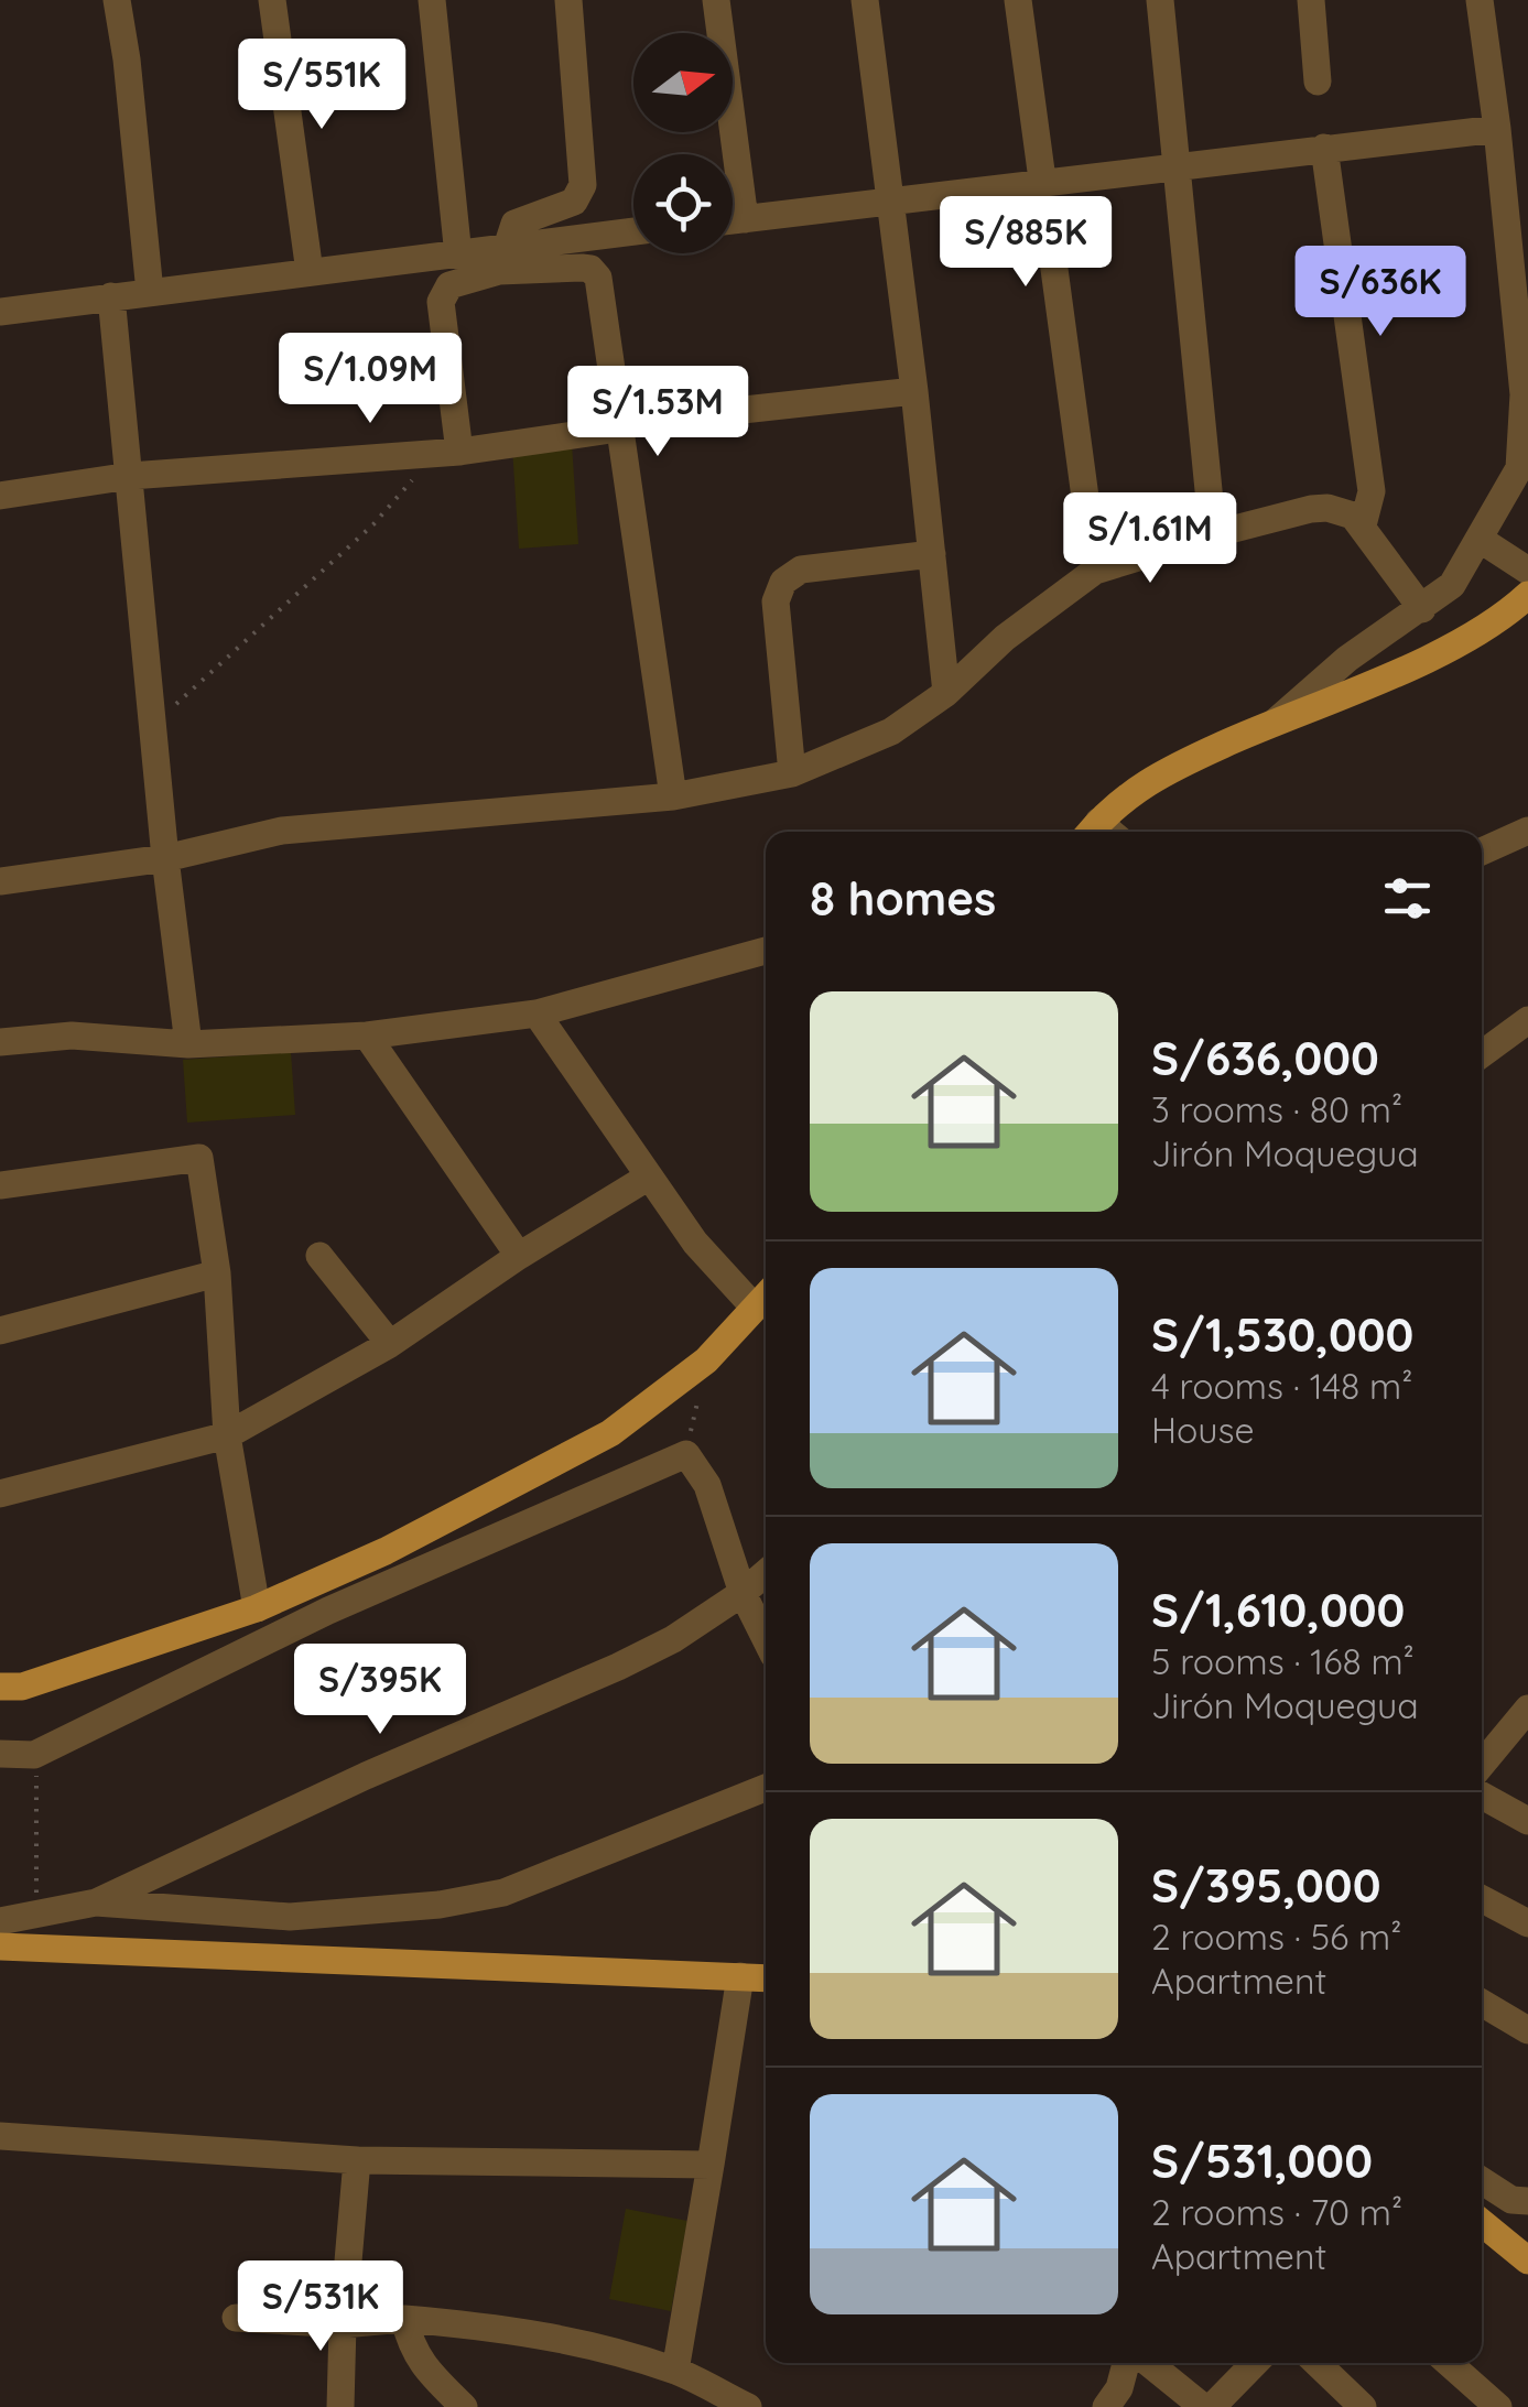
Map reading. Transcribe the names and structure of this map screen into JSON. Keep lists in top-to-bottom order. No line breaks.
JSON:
{"north":"right","page":{"price":["S/551K","S/885K","S/636K","S/1.09M","S/1.53M","S/1.61M","S/395K","S/531K"],"heading":"8 homes","list":[{"name":"S/636,000","note":"3 rooms · 80 m² · Jirón Moquegua"},{"name":"S/1,530,000","note":"4 rooms · 148 m² · House"},{"name":"S/1,610,000","note":"5 rooms · 168 m² · Jirón Moquegua"},{"name":"S/395,000","note":"2 rooms · 56 m² · Apartment"},{"name":"S/531,000","note":"2 rooms · 70 m² · Apartment"}]}}
